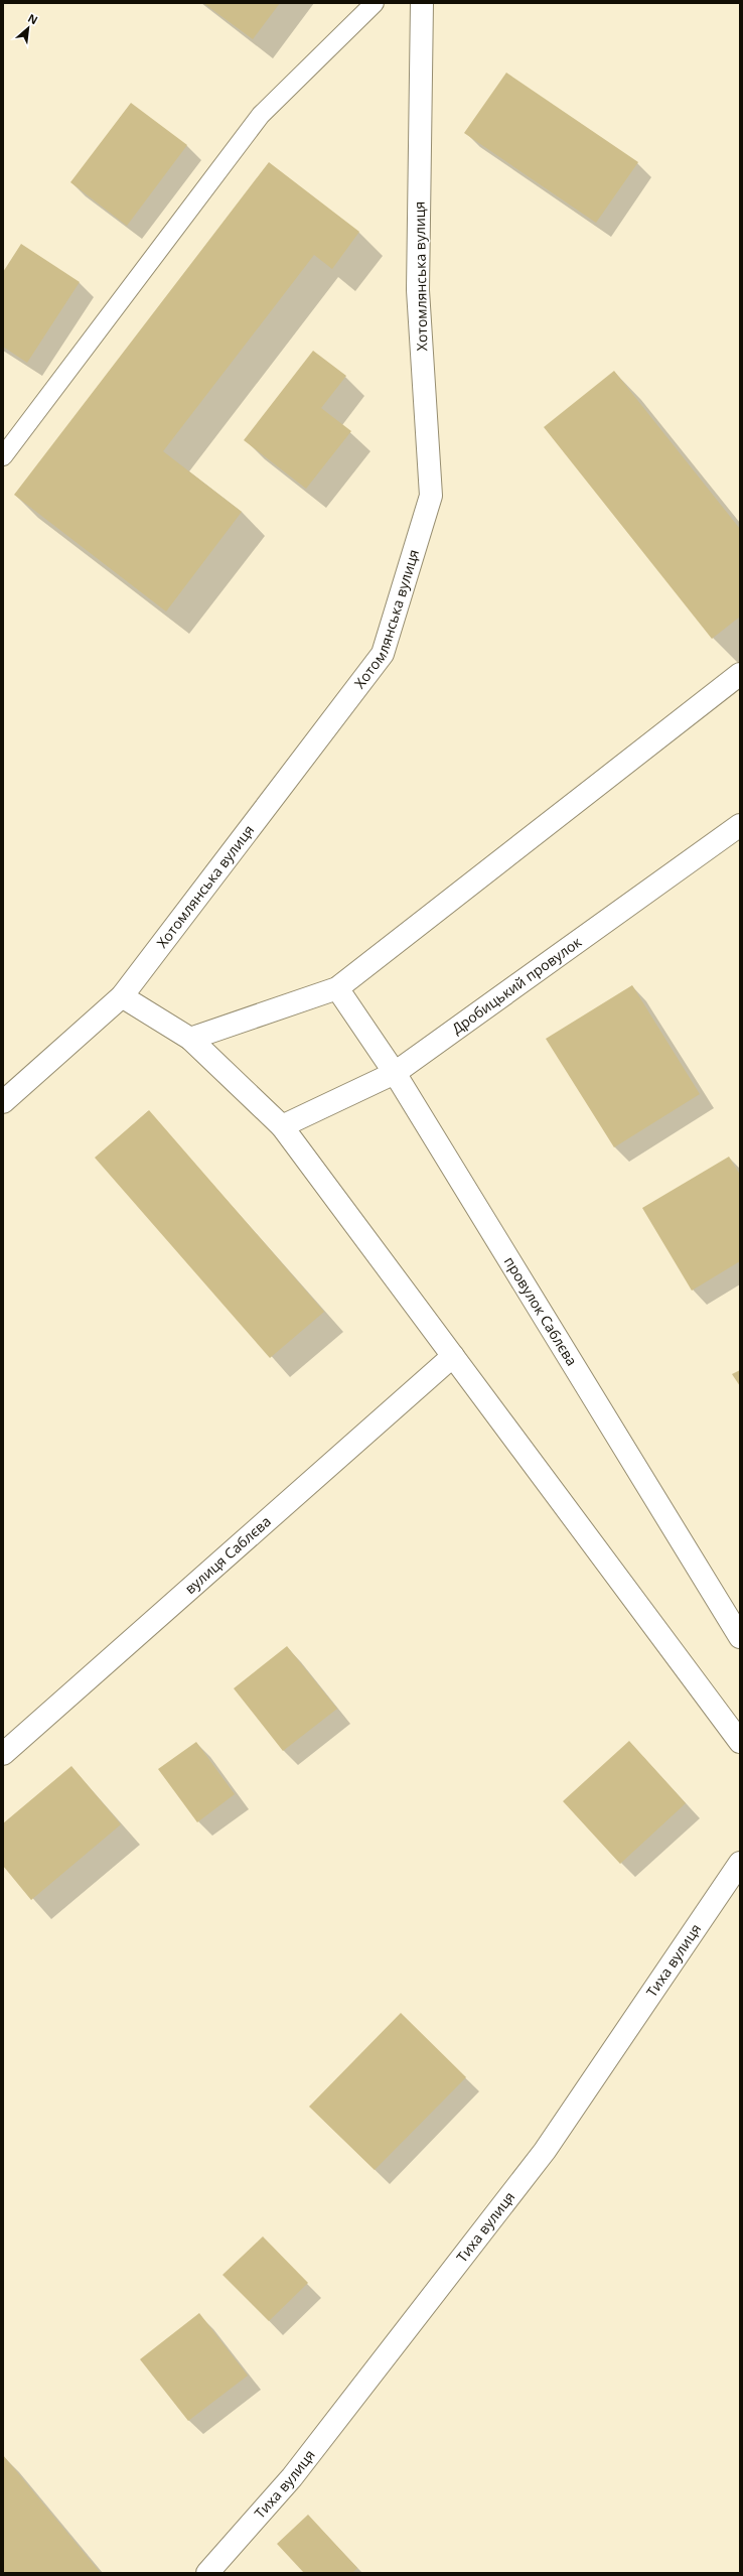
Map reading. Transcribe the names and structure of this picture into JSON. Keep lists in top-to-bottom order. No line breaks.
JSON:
{"streets":{"street":["Хотомлянська вулиця","Дробицький провулок","провулок Саблєва","вулиця Саблєва","Тиха вулиця"]},"crossings":[["Дробицький провулок","провулок Саблєва"]],"north":"top right"}
